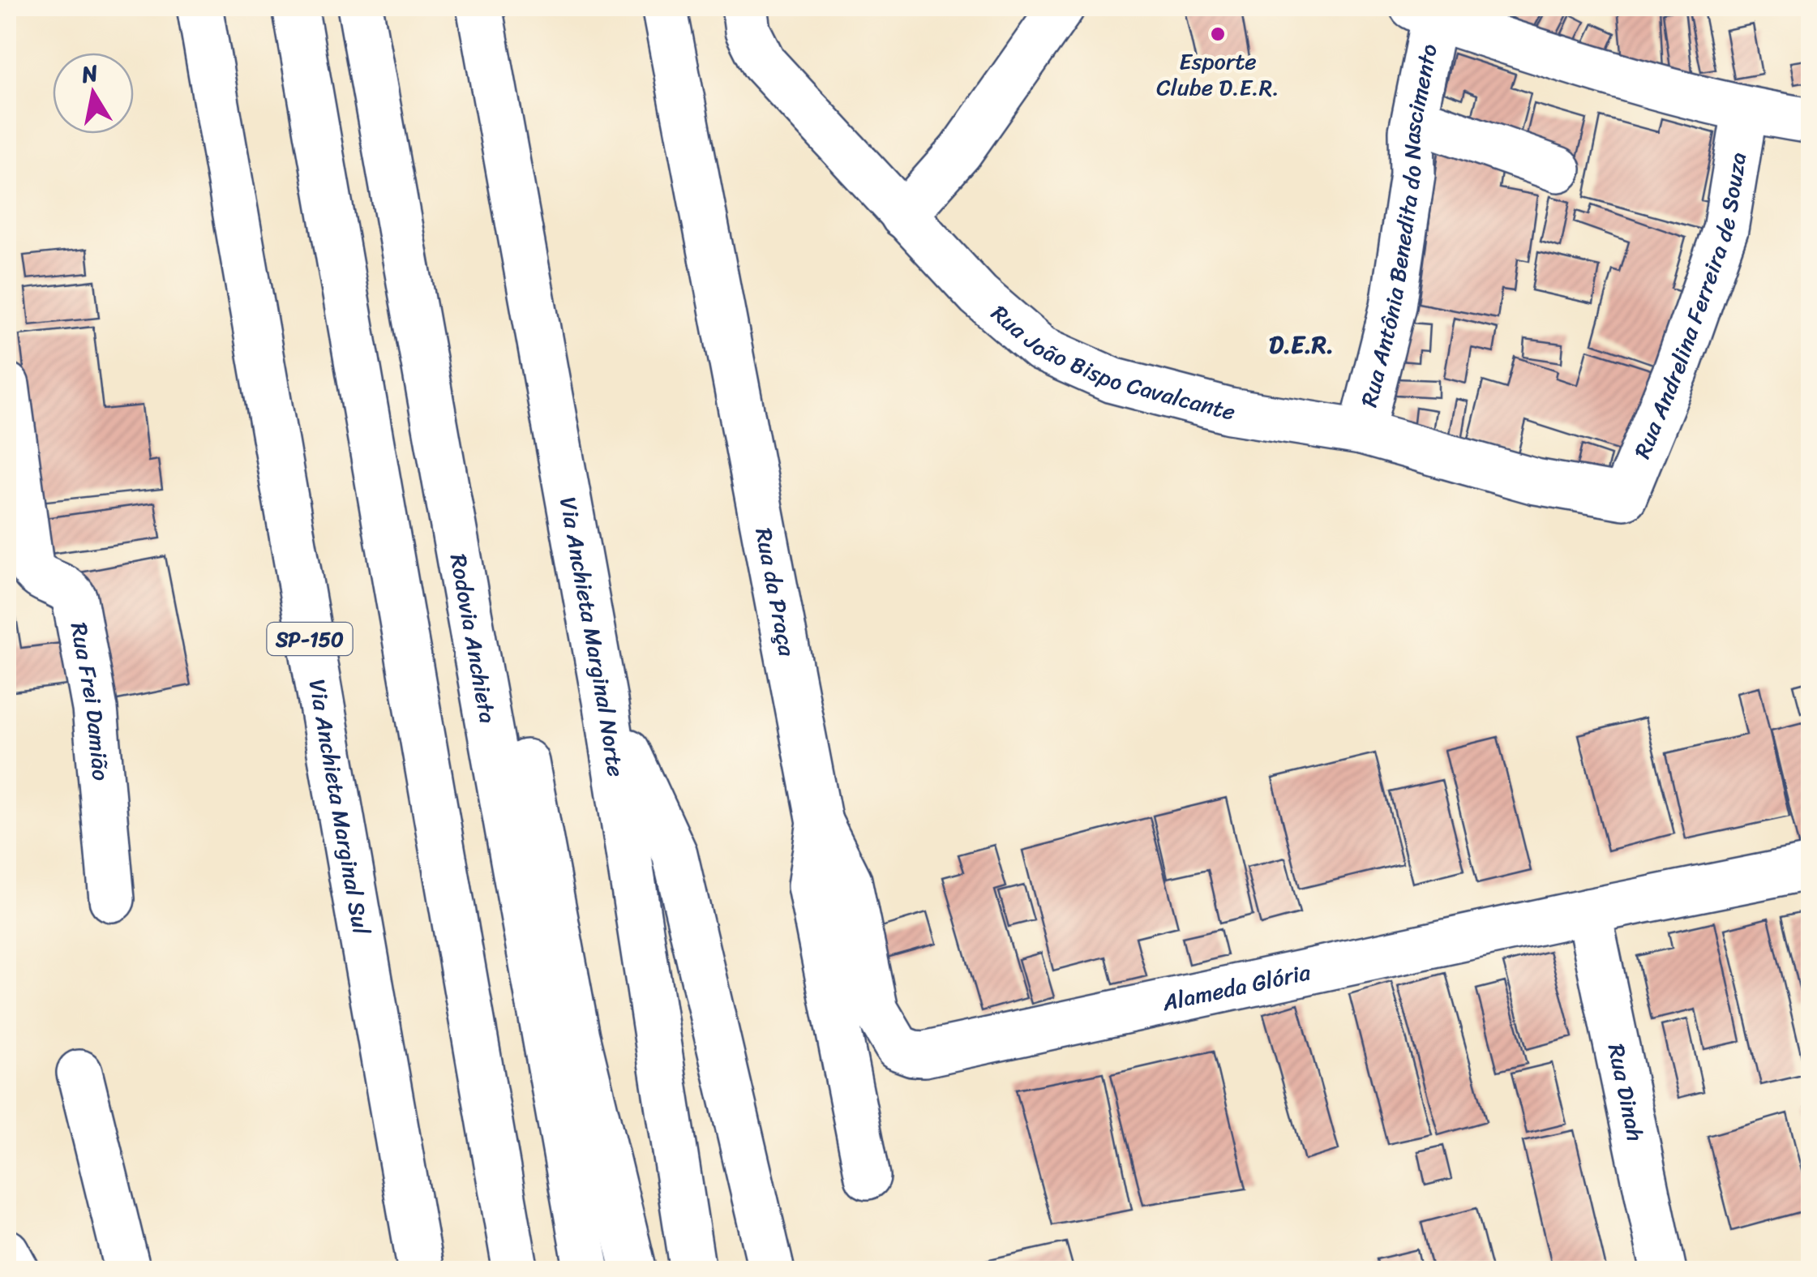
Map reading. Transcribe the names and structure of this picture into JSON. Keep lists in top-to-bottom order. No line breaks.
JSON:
{"streets":{"main road":["Rua Antônia Benedita do Nascimento","Rua Andrelina Ferreira de Souza","Rua João Bispo Cavalcante","Rua da Praça","Via Anchieta Marginal Norte","SP-150","Rodovia Anchieta","Rua Frei Damião","Via Anchieta Marginal Sul","Alameda Glória","Rua Dinah"]},"crossings":[["Rua Antônia Benedita do Nascimento","Rua João Bispo Cavalcante"],["Rua Andrelina Ferreira de Souza","Rua João Bispo Cavalcante"],["Rua da Praça","Alameda Glória"],["Alameda Glória","Rua Dinah"]],"districts":["D.E.R."],"places":["Esporte Clube D.E.R."],"north":"top"}
